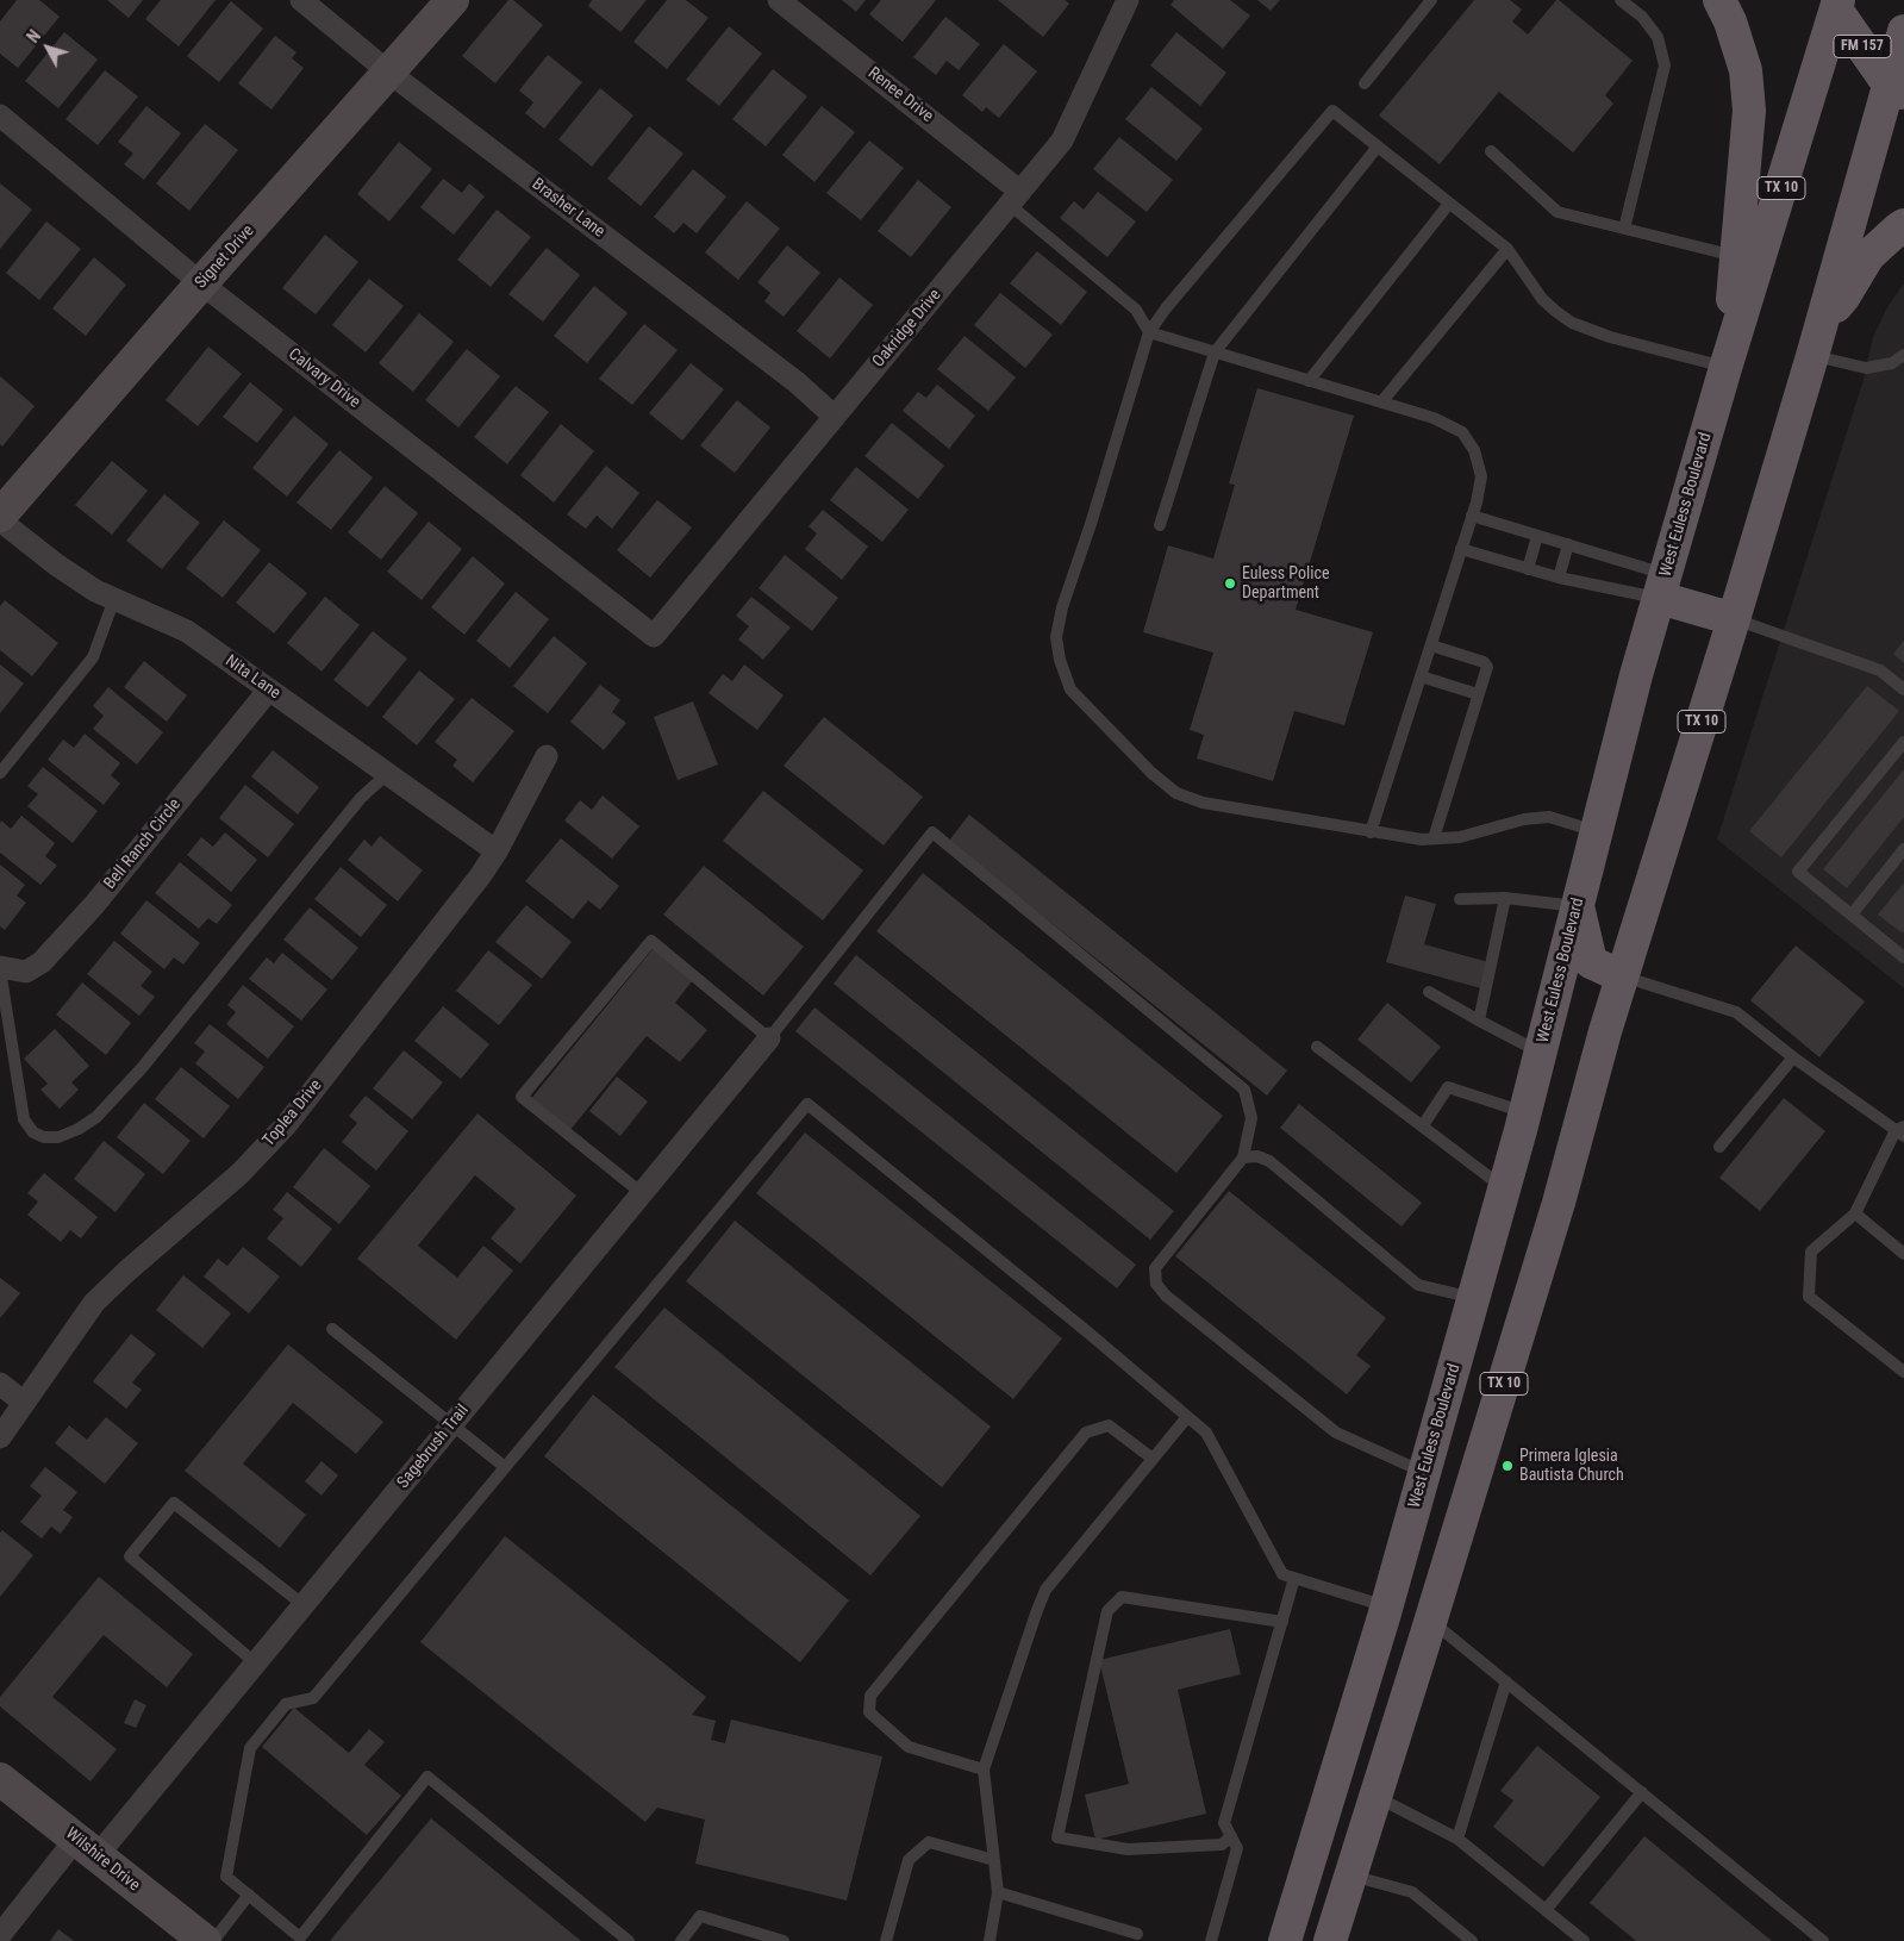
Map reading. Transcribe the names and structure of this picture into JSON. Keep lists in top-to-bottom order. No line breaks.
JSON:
{"streets":{"main road":["FM 157","TX 10","West Euless Boulevard"],"street":["Renee Drive","Brasher Lane","Signet Drive","Oakridge Drive","Calvary Drive","Nita Lane","Bell Ranch Circle","Toplea Drive","Sagebrush Trail","Wilshire Drive"]},"crossings":[["FM 157","TX 10"],["FM 157","West Euless Boulevard"],["Renee Drive","Oakridge Drive"],["Brasher Lane","Signet Drive"],["Brasher Lane","Oakridge Drive"],["Signet Drive","Calvary Drive"],["Oakridge Drive","Calvary Drive"],["Nita Lane","Bell Ranch Circle"],["Nita Lane","Toplea Drive"],["Sagebrush Trail","Wilshire Drive"]],"places":["Euless Police Department","Primera Iglesia Bautista Church"],"north":"top left"}
